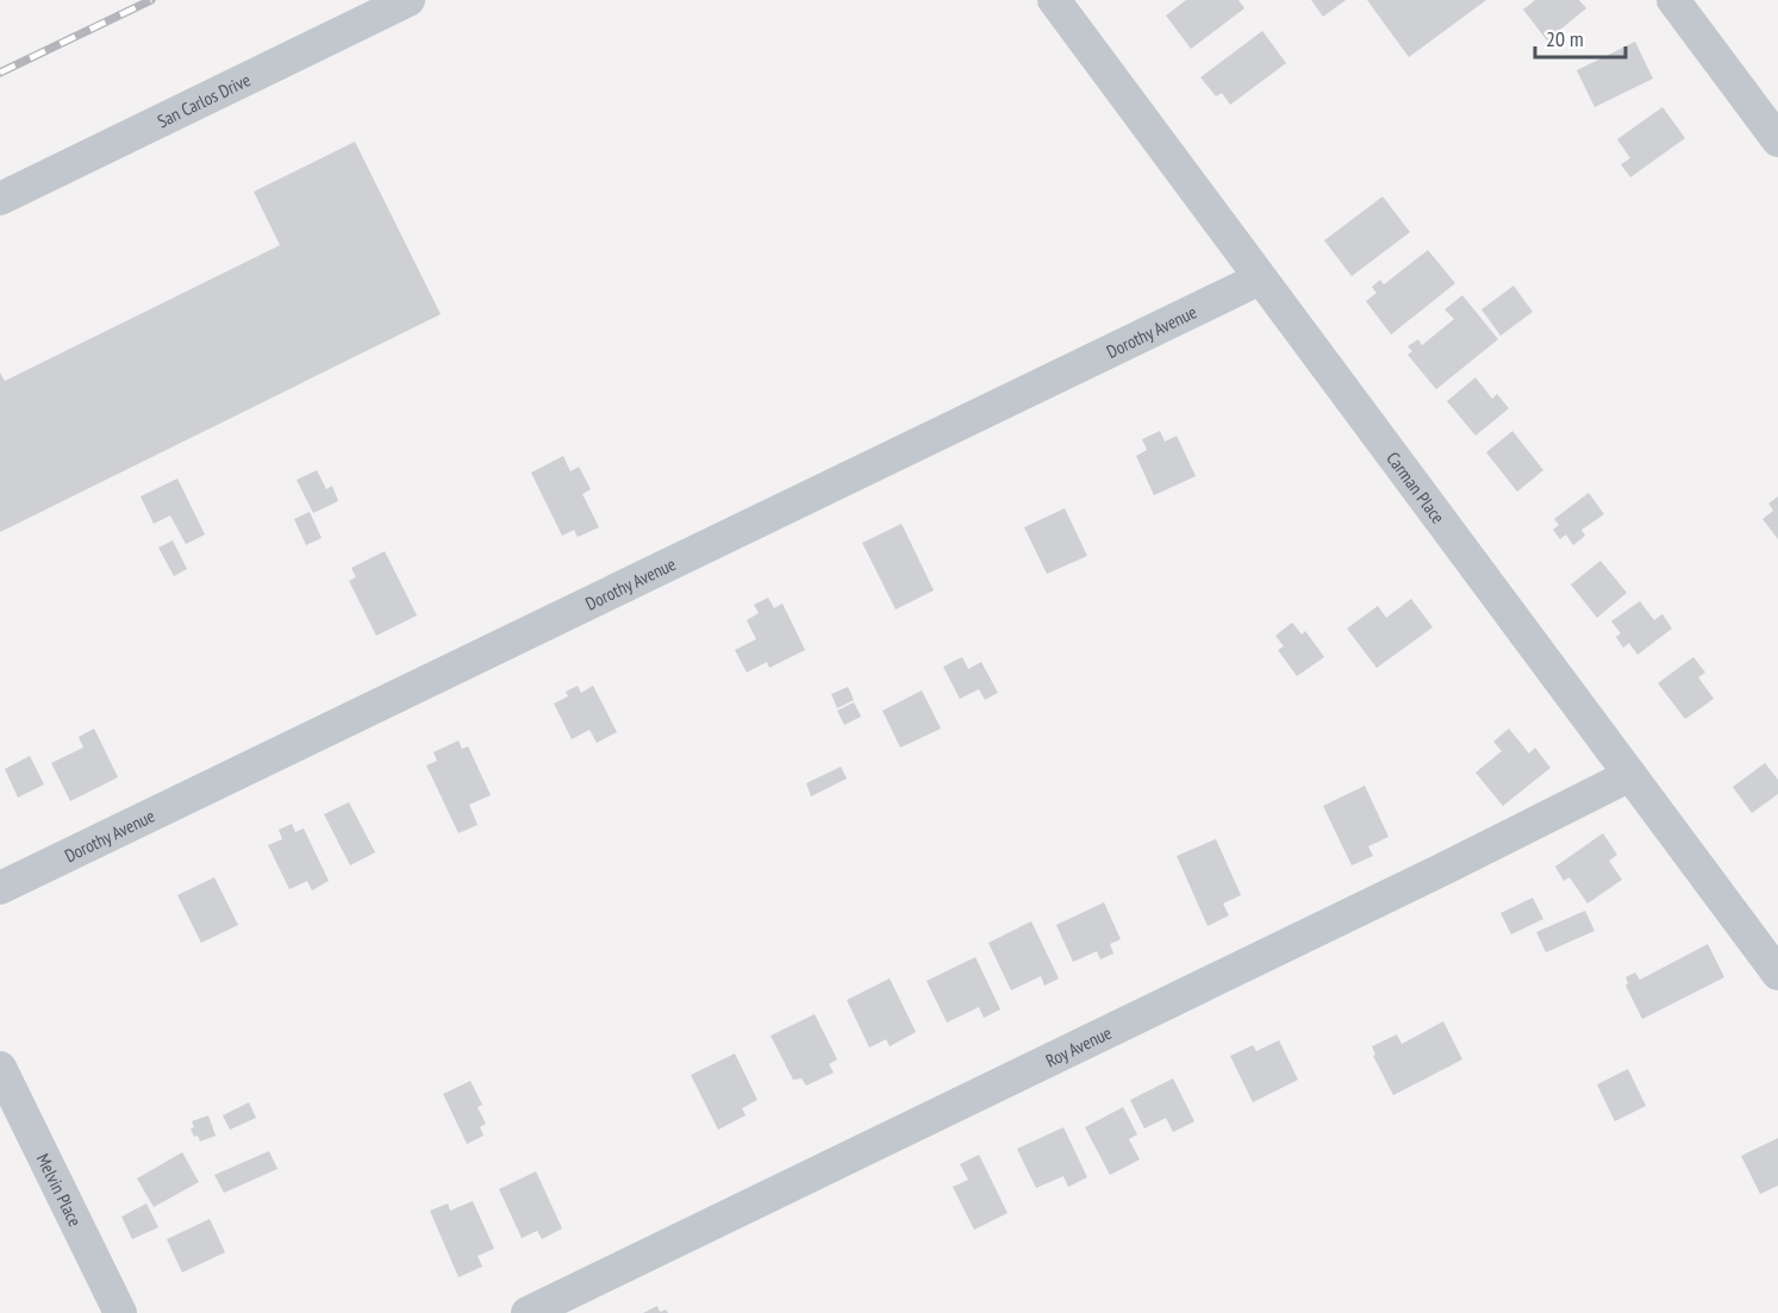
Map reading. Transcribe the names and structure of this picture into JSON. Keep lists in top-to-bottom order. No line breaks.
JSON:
{"streets":{"street":["San Carlos Drive","Dorothy Avenue","Carman Place","Roy Avenue","Melvin Place"]},"crossings":[["Dorothy Avenue","Carman Place"],["Carman Place","Roy Avenue"]],"scale_bar":"20 m"}
